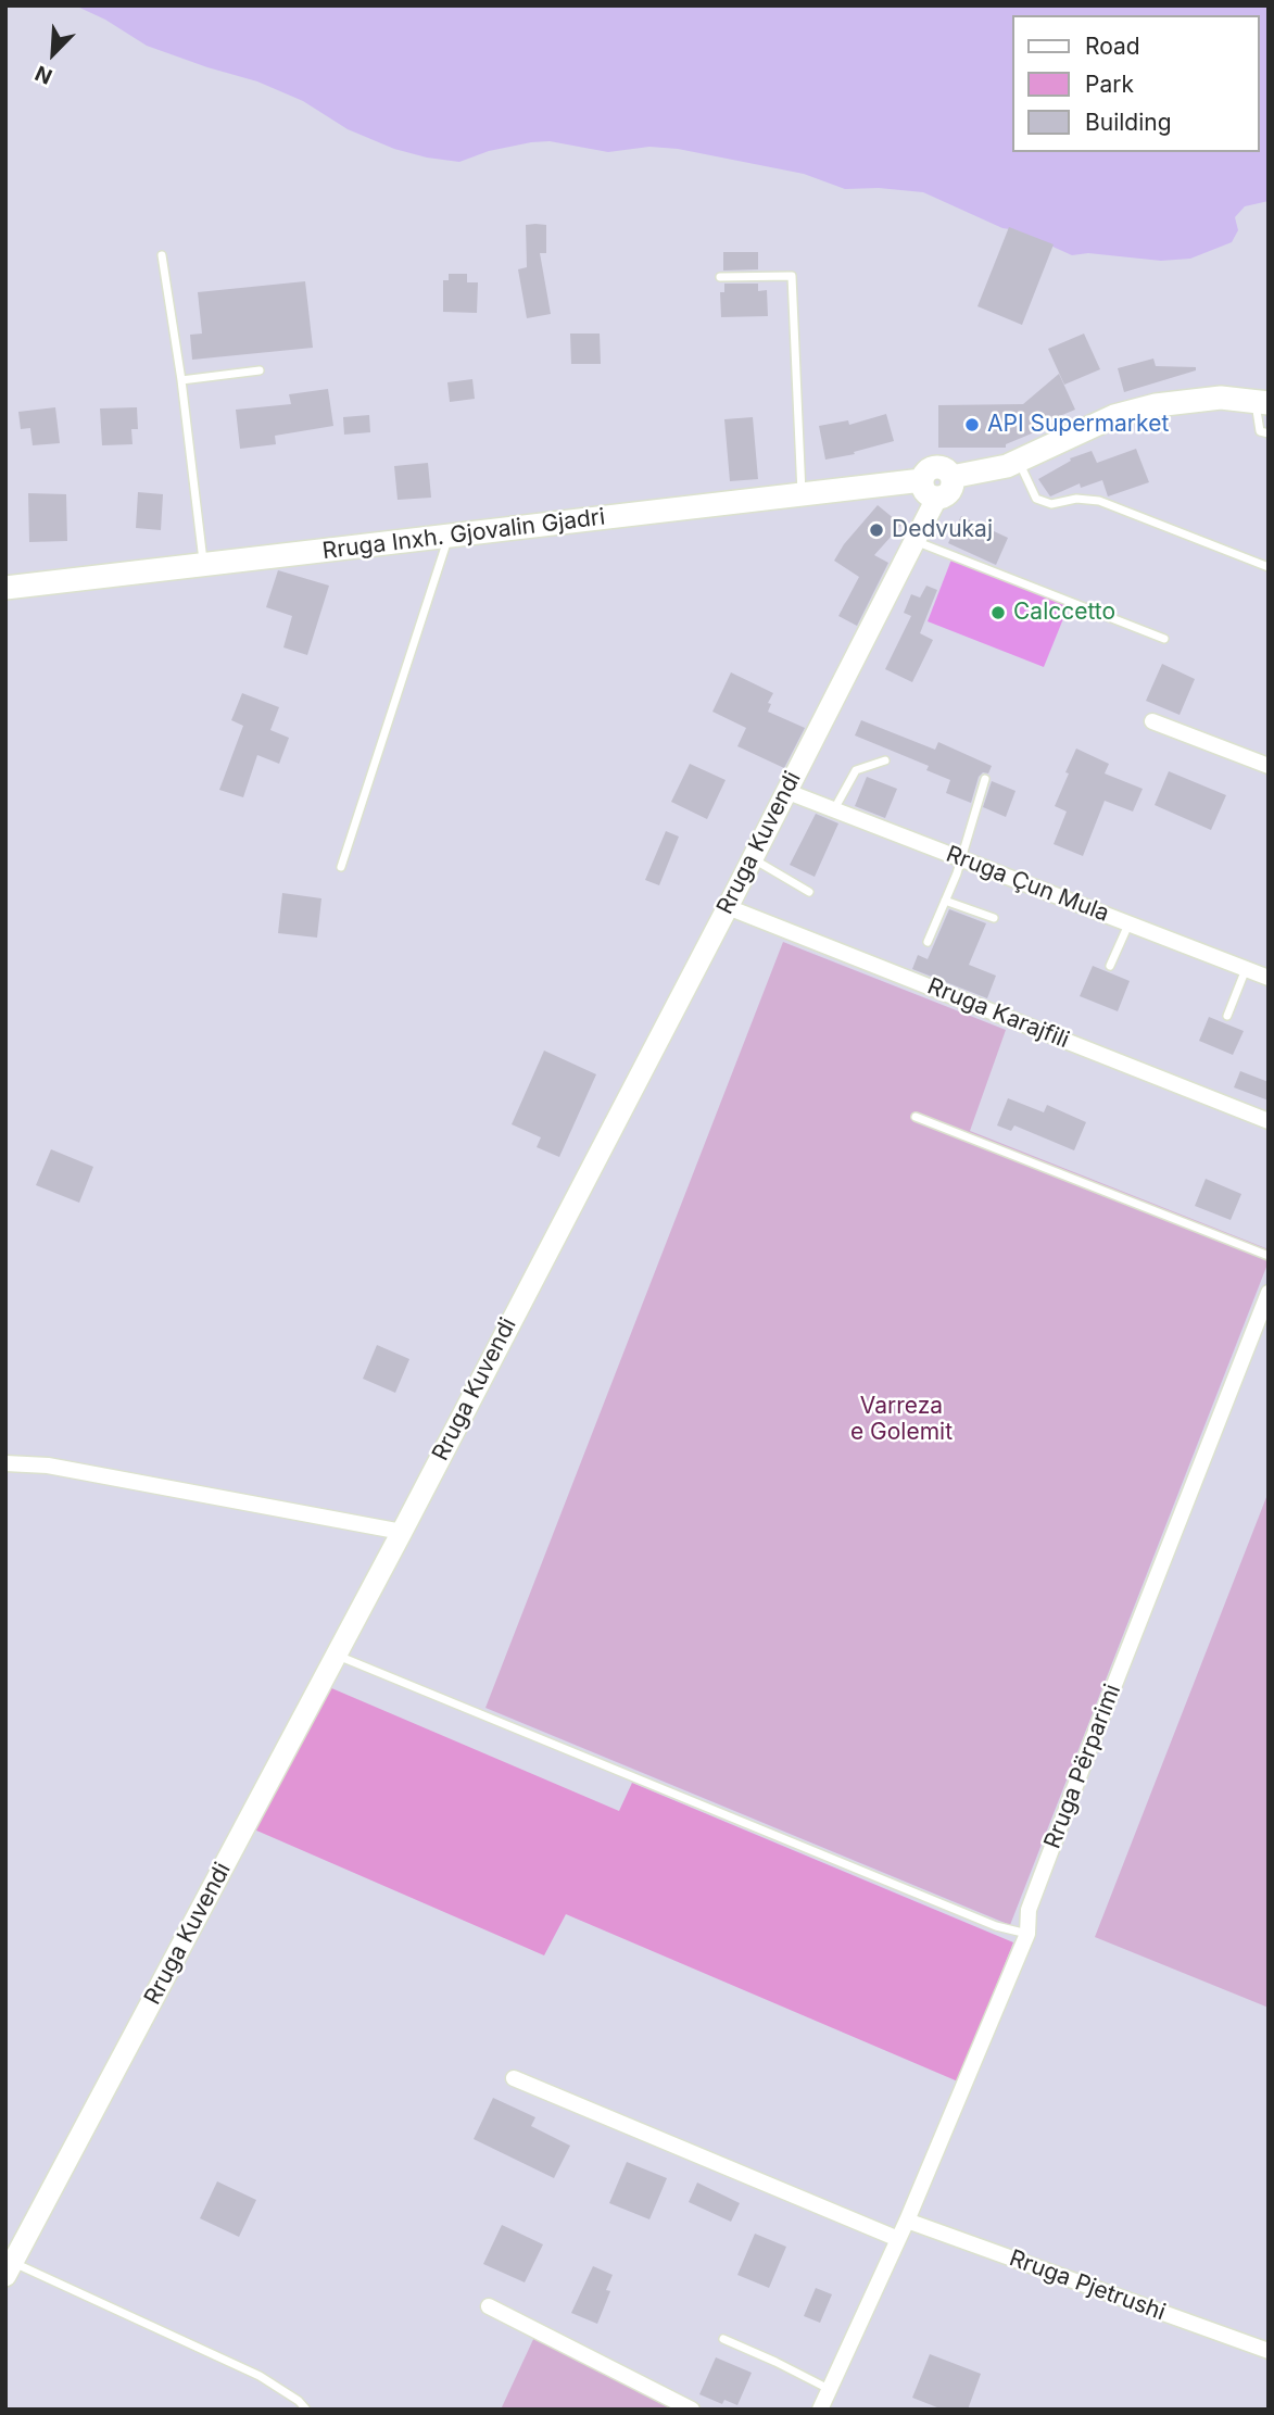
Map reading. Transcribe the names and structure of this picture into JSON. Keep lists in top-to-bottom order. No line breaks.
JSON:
{"streets":{"main road":["Rruga Inxh. Gjovalin Gjadri"],"street":["Rruga Kuvendi","Rruga Çun Mula","Rruga Karajfili","Rruga Përparimi","Rruga Pjetrushi"]},"crossings":[["Rruga Inxh. Gjovalin Gjadri","Rruga Kuvendi"],["Rruga Kuvendi","Rruga Çun Mula"],["Rruga Kuvendi","Rruga Karajfili"],["Rruga Përparimi","Rruga Pjetrushi"]],"parks":["Varreza e Golemit"],"places":["API Supermarket","Dedvukaj","Calccetto"],"legend":["Road","Park","Building"],"north":"bottom left"}
